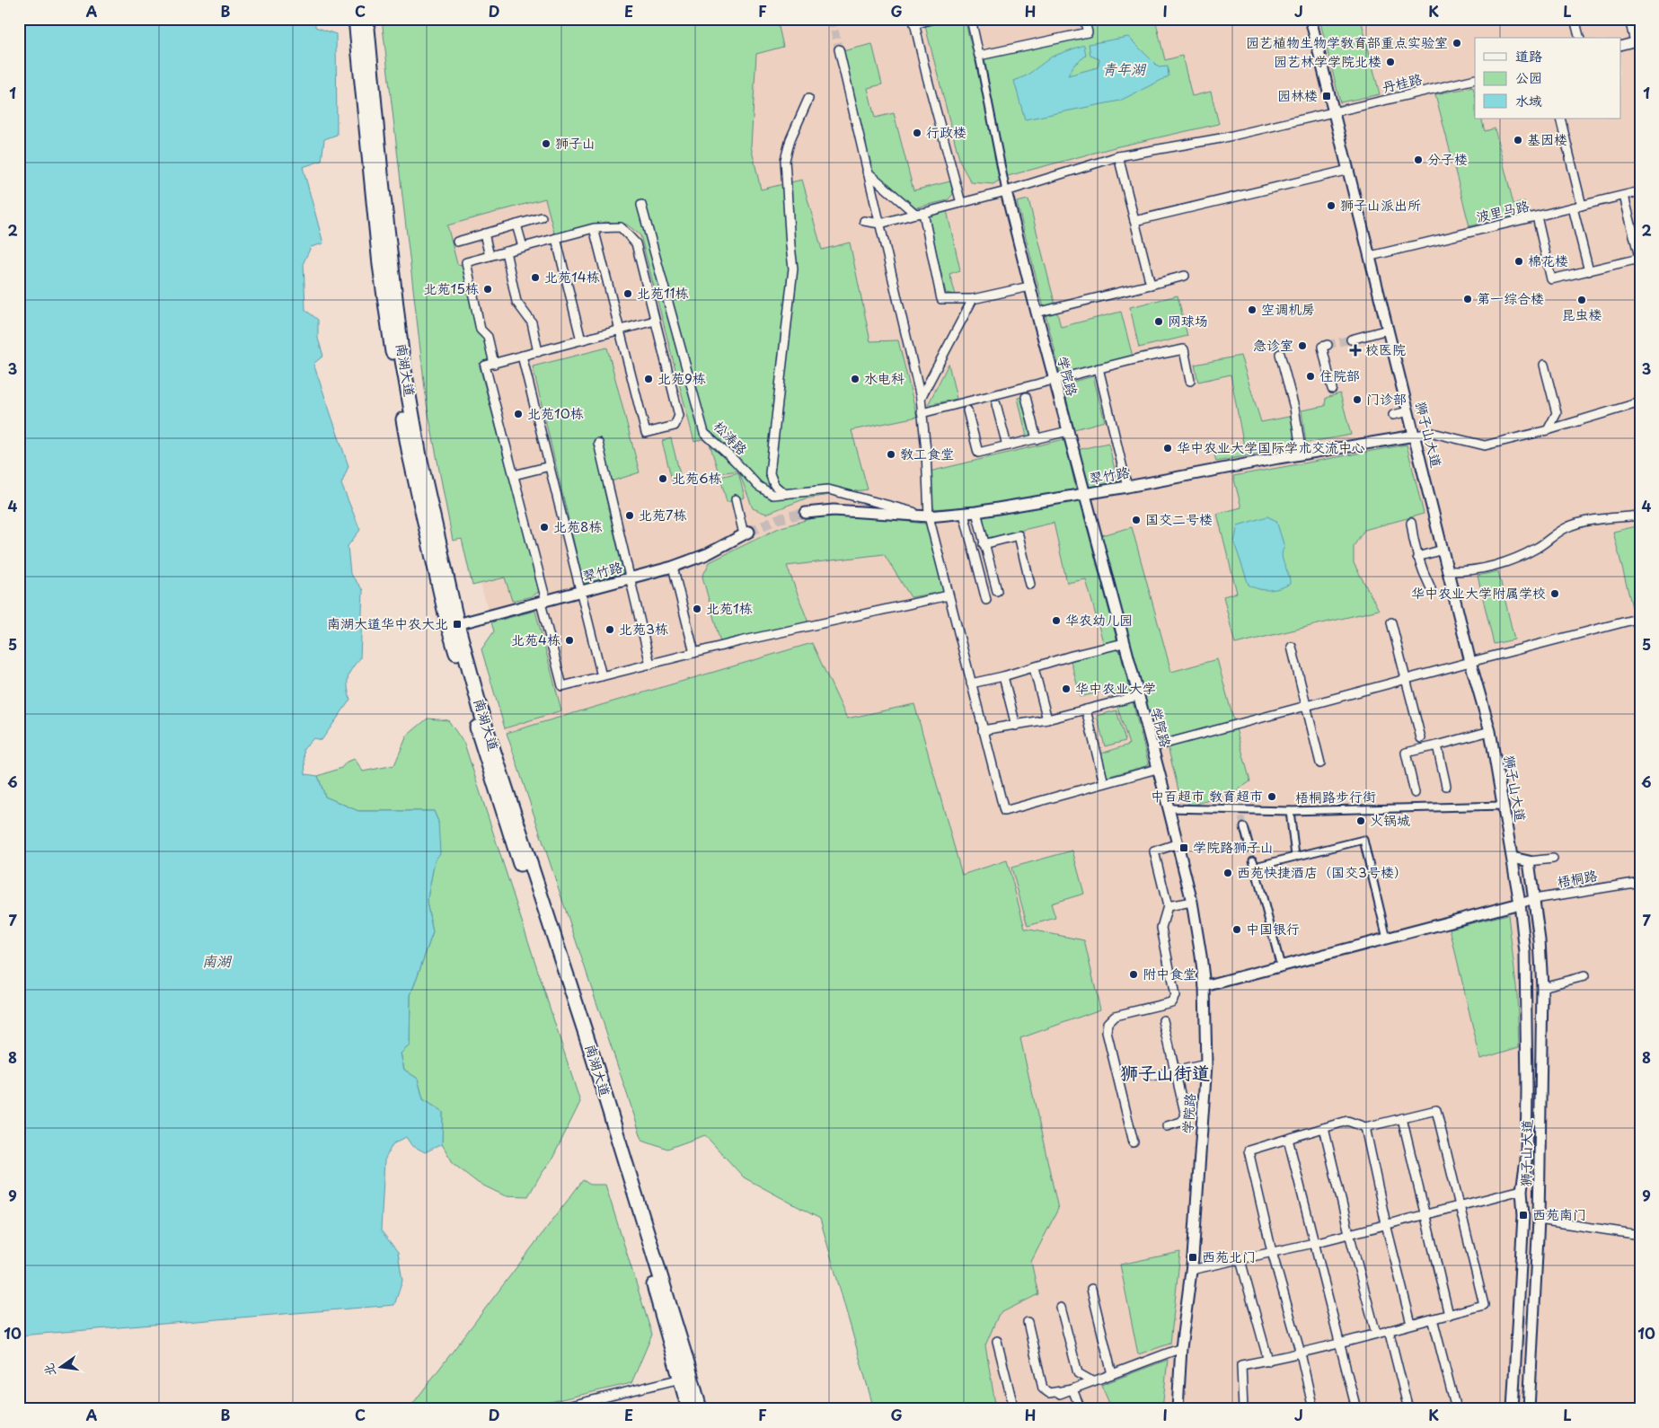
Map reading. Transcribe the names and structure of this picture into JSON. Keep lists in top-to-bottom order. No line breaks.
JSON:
{"streets":{"main road":["南湖大道"],"street":["丹桂路","波里马路","学院路","狮子山大道","松涛路","翠竹路","梧桐路步行街","梧桐路"]},"crossings":[["丹桂路","学院路"],["丹桂路","狮子山大道"],["波里马路","狮子山大道"],["南湖大道","翠竹路"],["学院路","翠竹路"],["学院路","梧桐路步行街"],["狮子山大道","翠竹路"],["狮子山大道","梧桐路步行街"],["狮子山大道","梧桐路"],["松涛路","翠竹路"]],"districts":["狮子山街道"],"water":["青年湖","南湖"],"places":{"other":["园艺植物生物学教育部重点实验室","园艺林学学院北楼","行政楼","基因楼","狮子山","分子楼","狮子山派出所","棉花楼","北苑14栋","北苑15栋","北苑11栋","第一综合楼","昆虫楼","空调机房","网球场","急诊室","住院部","北苑9栋","水电科","门诊部","北苑10栋","华中农业大学国际学术交流中心","教工食堂","北苑6栋","北苑7栋","国交二号楼","北苑8栋","华中农业大学附属学校","北苑1栋","华农幼儿园","北苑3栋","北苑4栋","华中农业大学","中百超市 教育超市","火锅城","西苑快捷酒店（国交3号楼）","中国银行","附中食堂"],"transit":["园林楼","南湖大道华中农大北","学院路狮子山","西苑南门","西苑北门"],"health":["校医院"]},"legend":["道路","公园","水域"],"north":"left","grid":{"columns":["A","B","C","D","E","F","G","H","I","J","K","L"],"rows":["1","2","3","4","5","6","7","8","9","10"]}}
